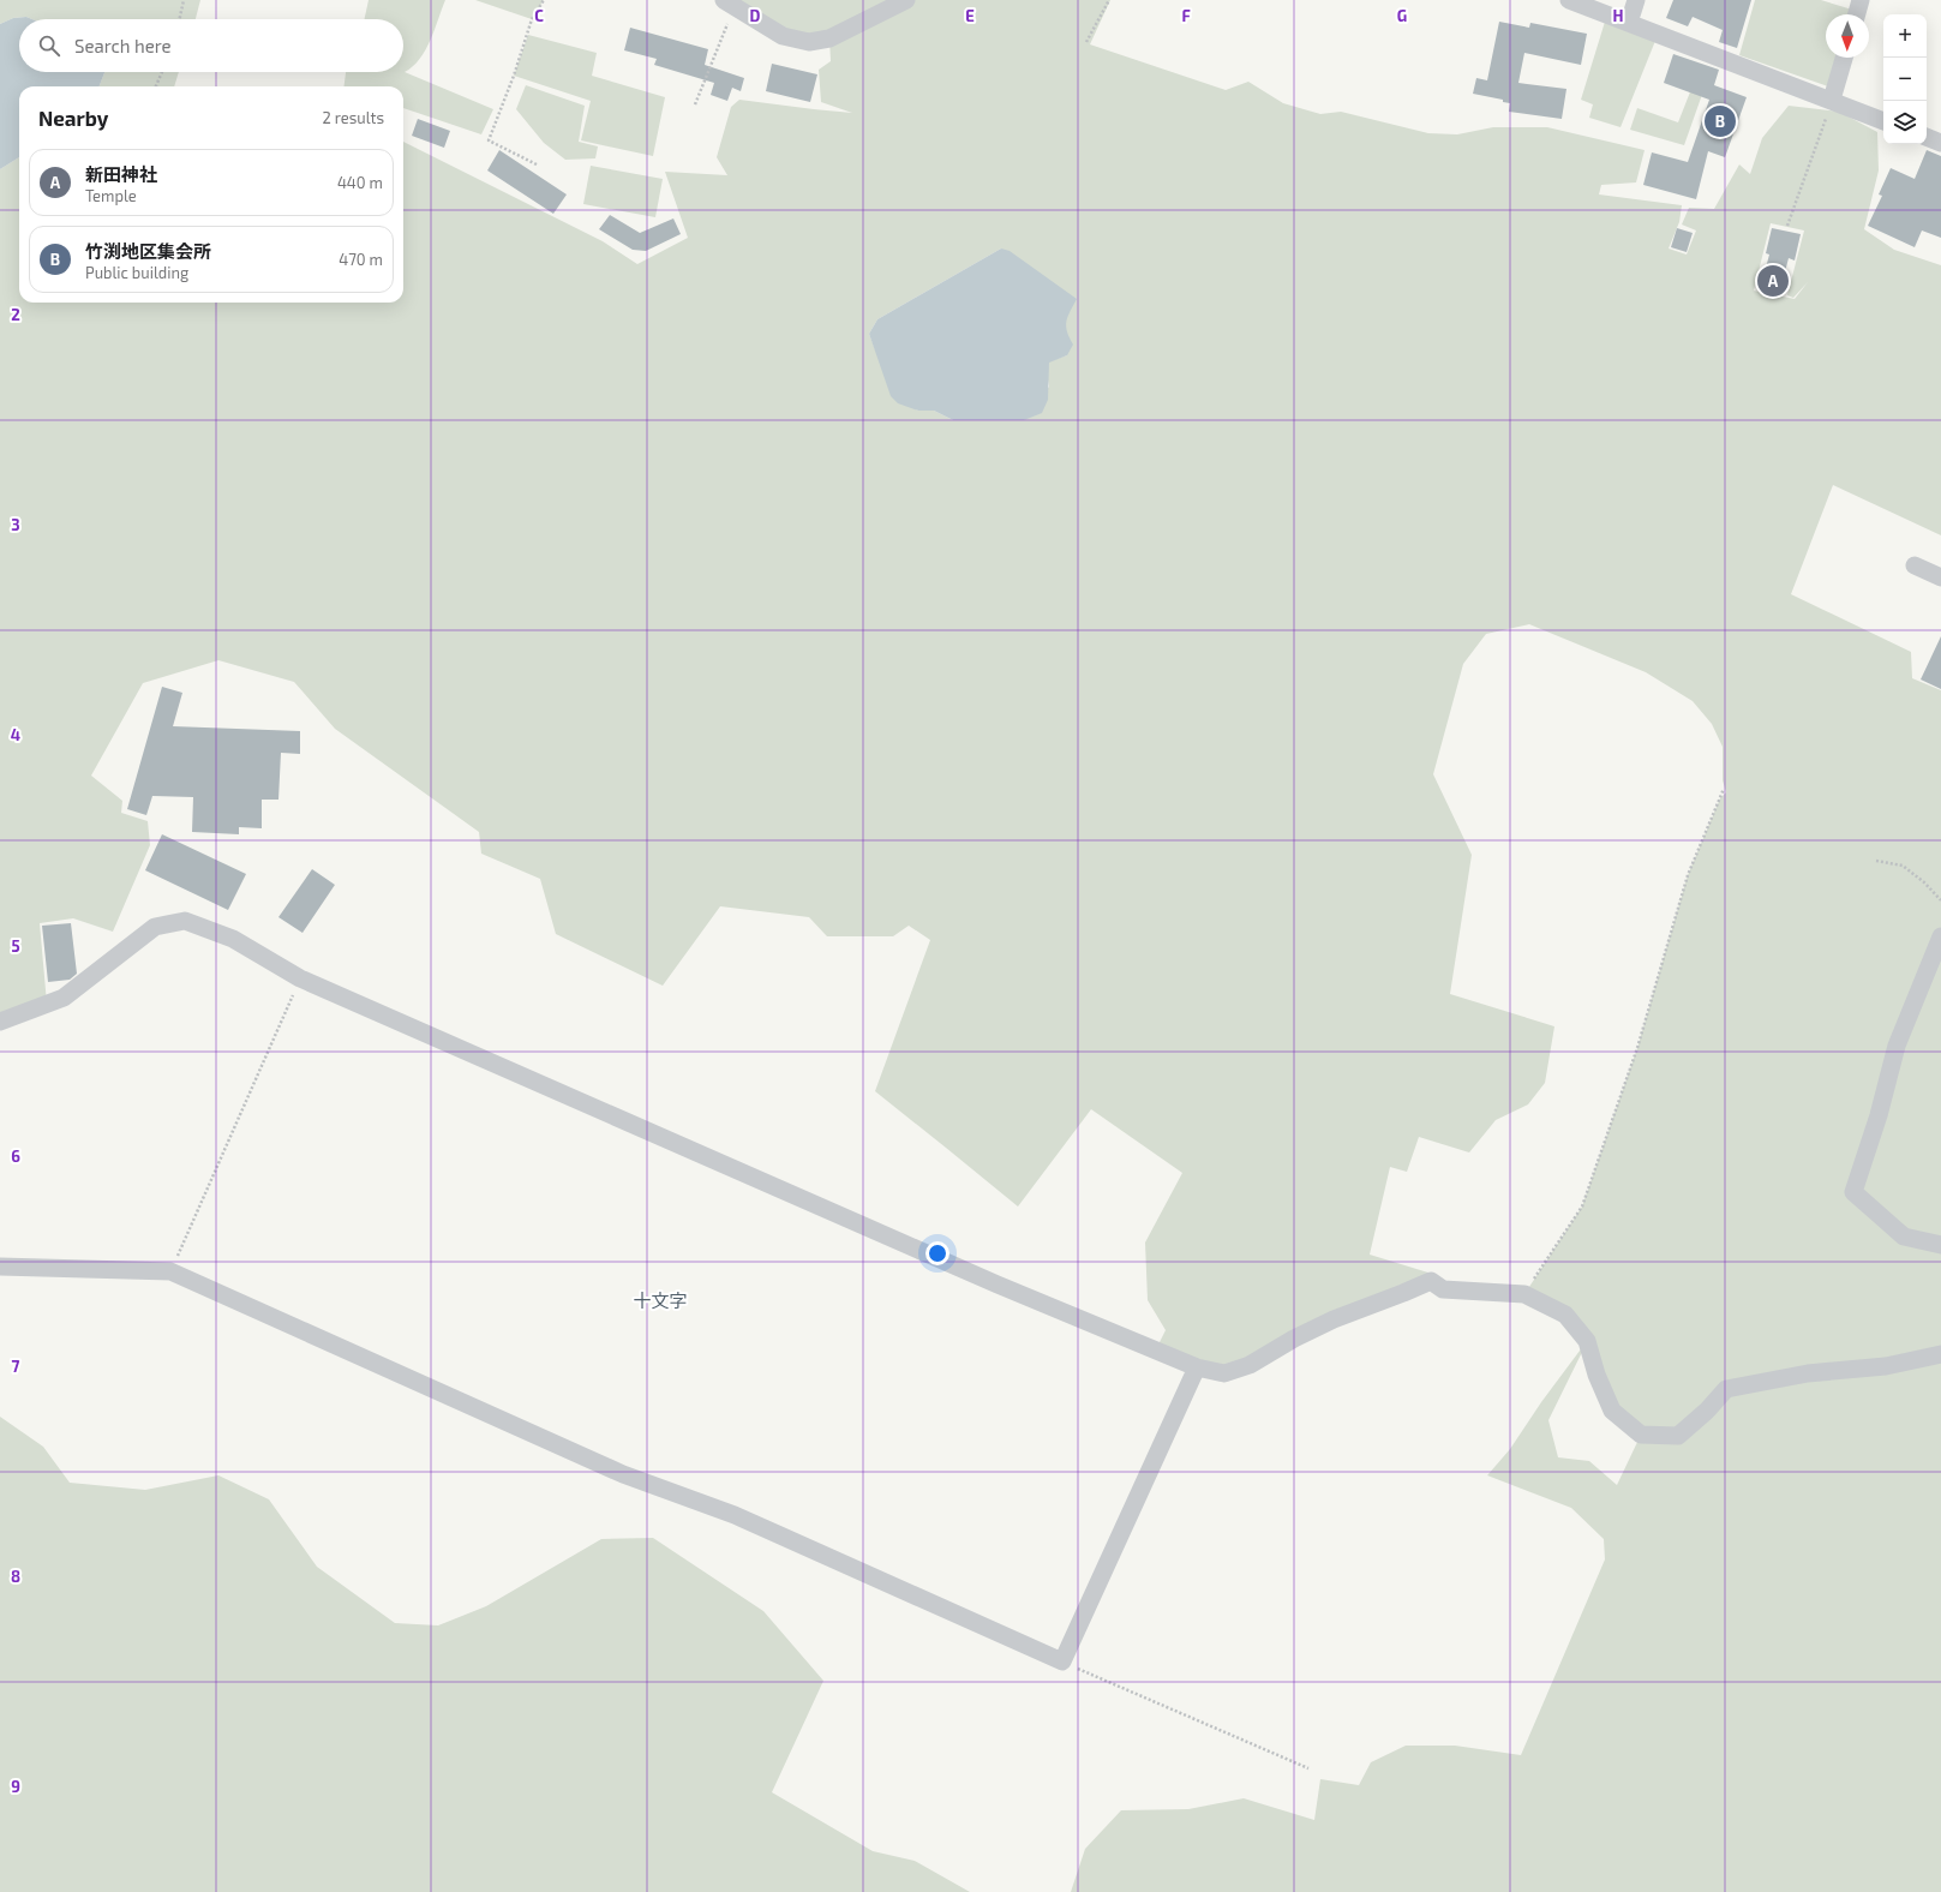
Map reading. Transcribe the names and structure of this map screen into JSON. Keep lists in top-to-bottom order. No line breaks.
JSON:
{"districts":["十文字"],"north":"bottom","page":{"map_buttons":["+","−"],"search":"Search here","heading":["Nearby","2 results"],"pins":["B","A"],"list":[{"mark":"A","name":"新田神社","note":"Temple","value":"440 m"},{"mark":"B","name":"竹渕地区集会所","note":"Public building","value":"470 m"}]},"grid":{"columns":["C","D","E","F","G","H"],"rows":["2","3","4","5","6","7","8","9"]}}
